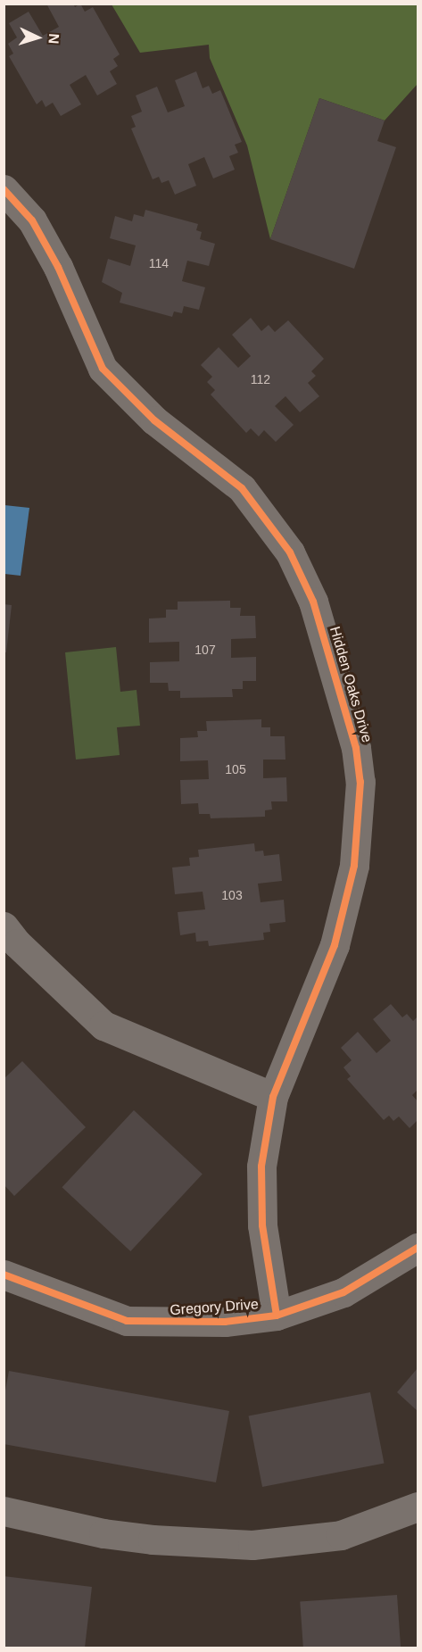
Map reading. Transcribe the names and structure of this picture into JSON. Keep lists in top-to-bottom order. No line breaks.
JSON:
{"streets":{"street":["Hidden Oaks Drive","Gregory Drive"]},"crossings":[["Hidden Oaks Drive","Gregory Drive"]],"house_numbers":["114","112","107","105","103"],"north":"right"}
